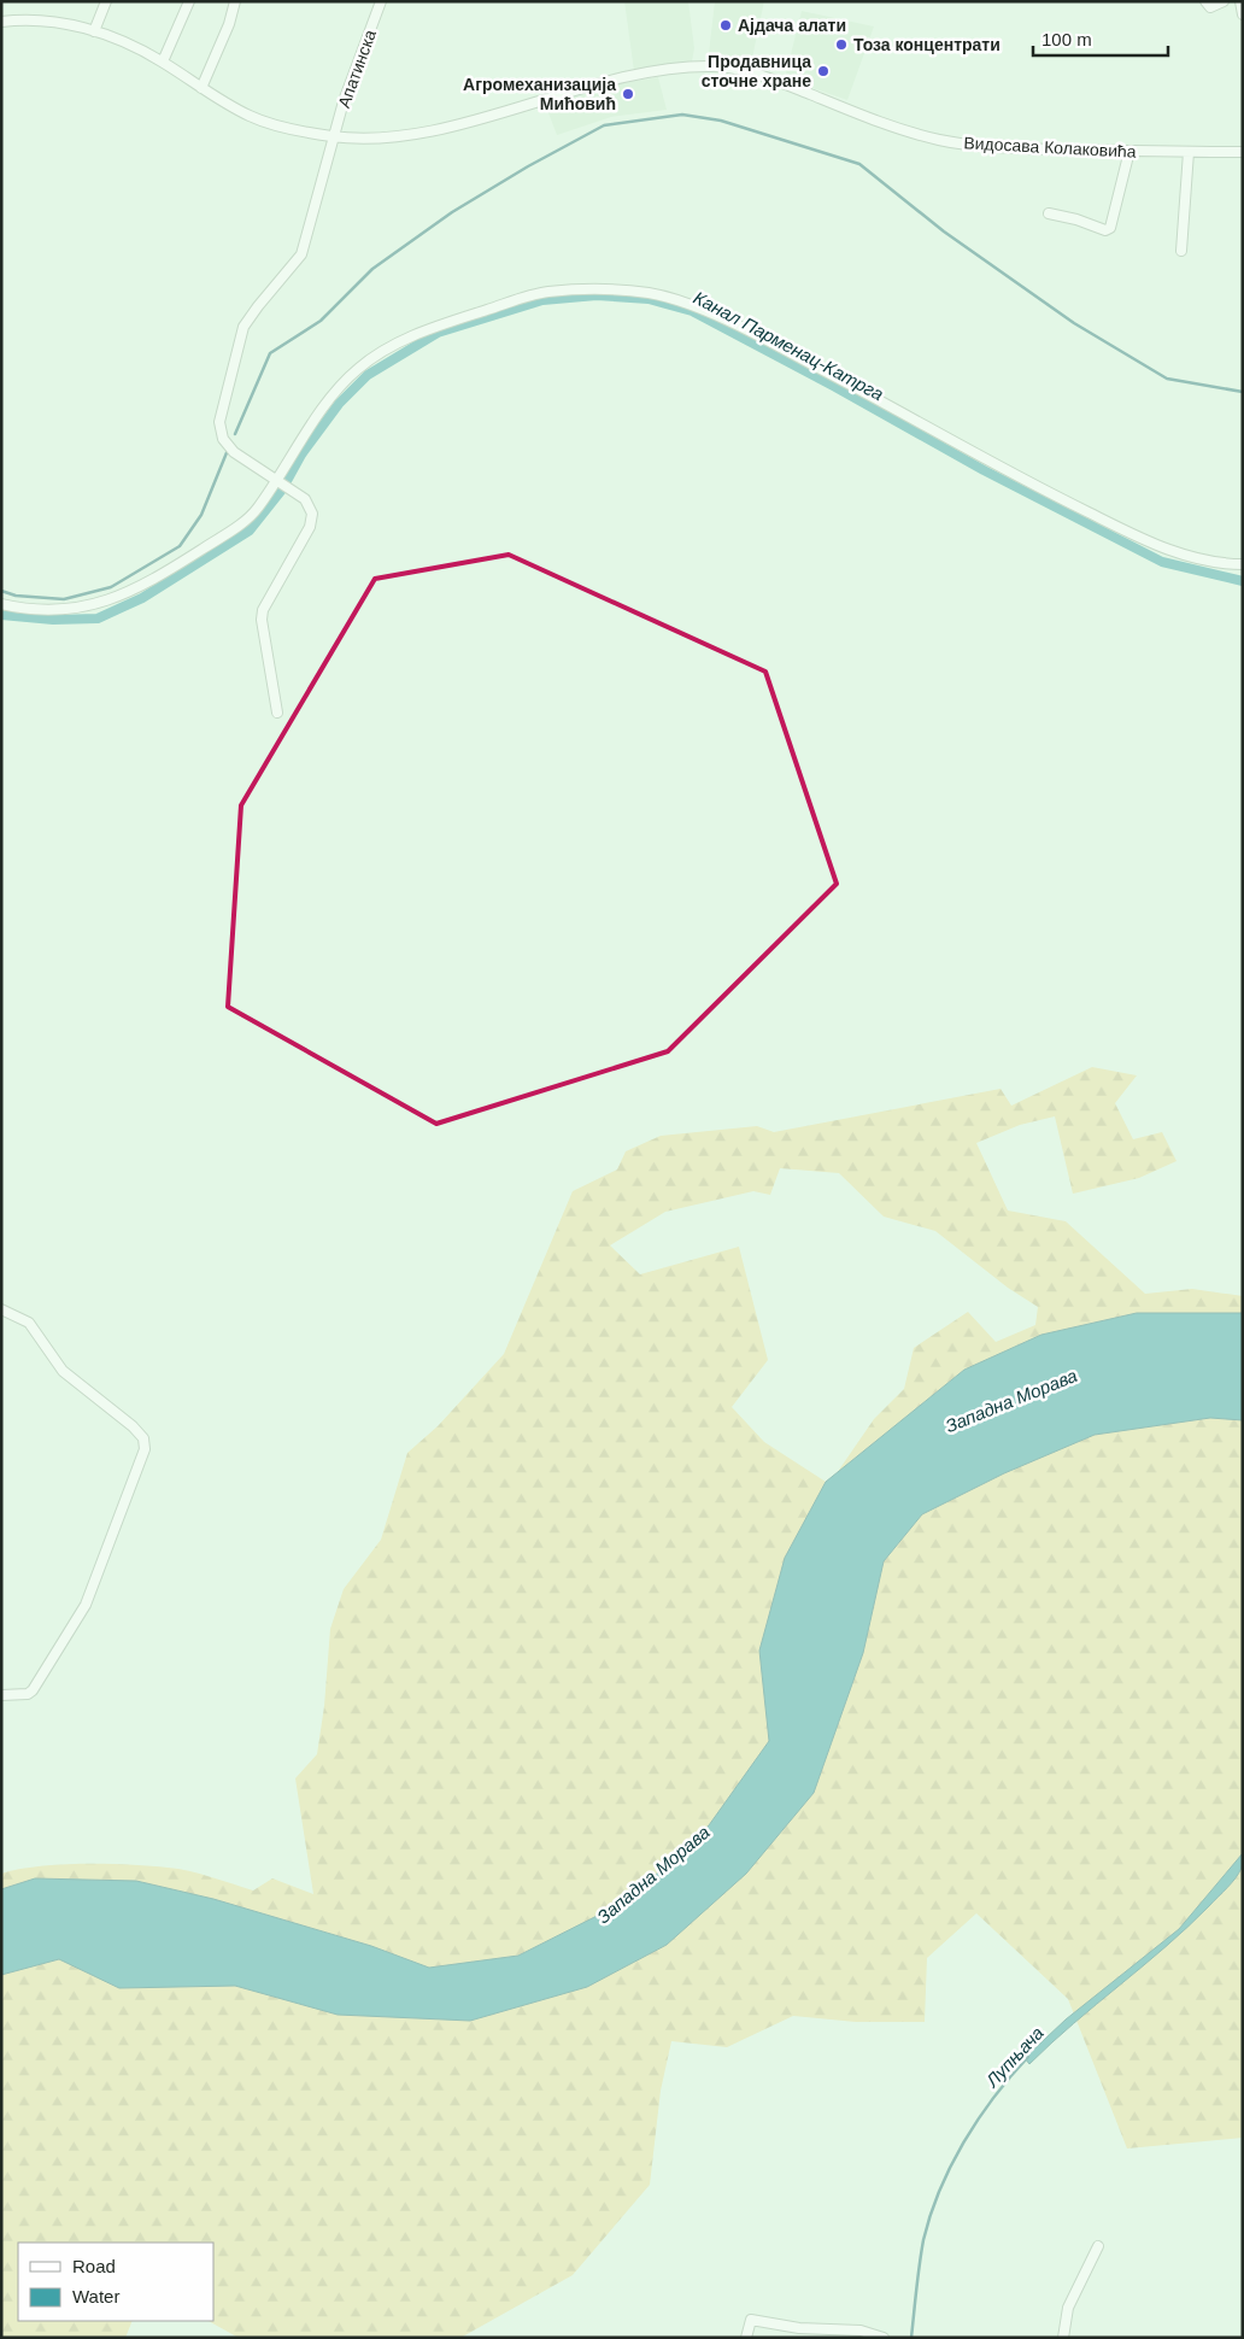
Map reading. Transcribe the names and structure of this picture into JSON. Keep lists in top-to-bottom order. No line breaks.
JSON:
{"streets":{"street":["Апатинска","Видосава Колаковића"]},"crossings":[["Апатинска","Видосава Колаковића"]],"water":["Канал Парменац-Катрга","Западна Морава","Лупњача"],"places":["Ајдача алати","Тоза концентрати","Продавница сточне хране","Агромеханизација Мићовић"],"legend":["Road","Water"],"scale_bar":"100 m"}
